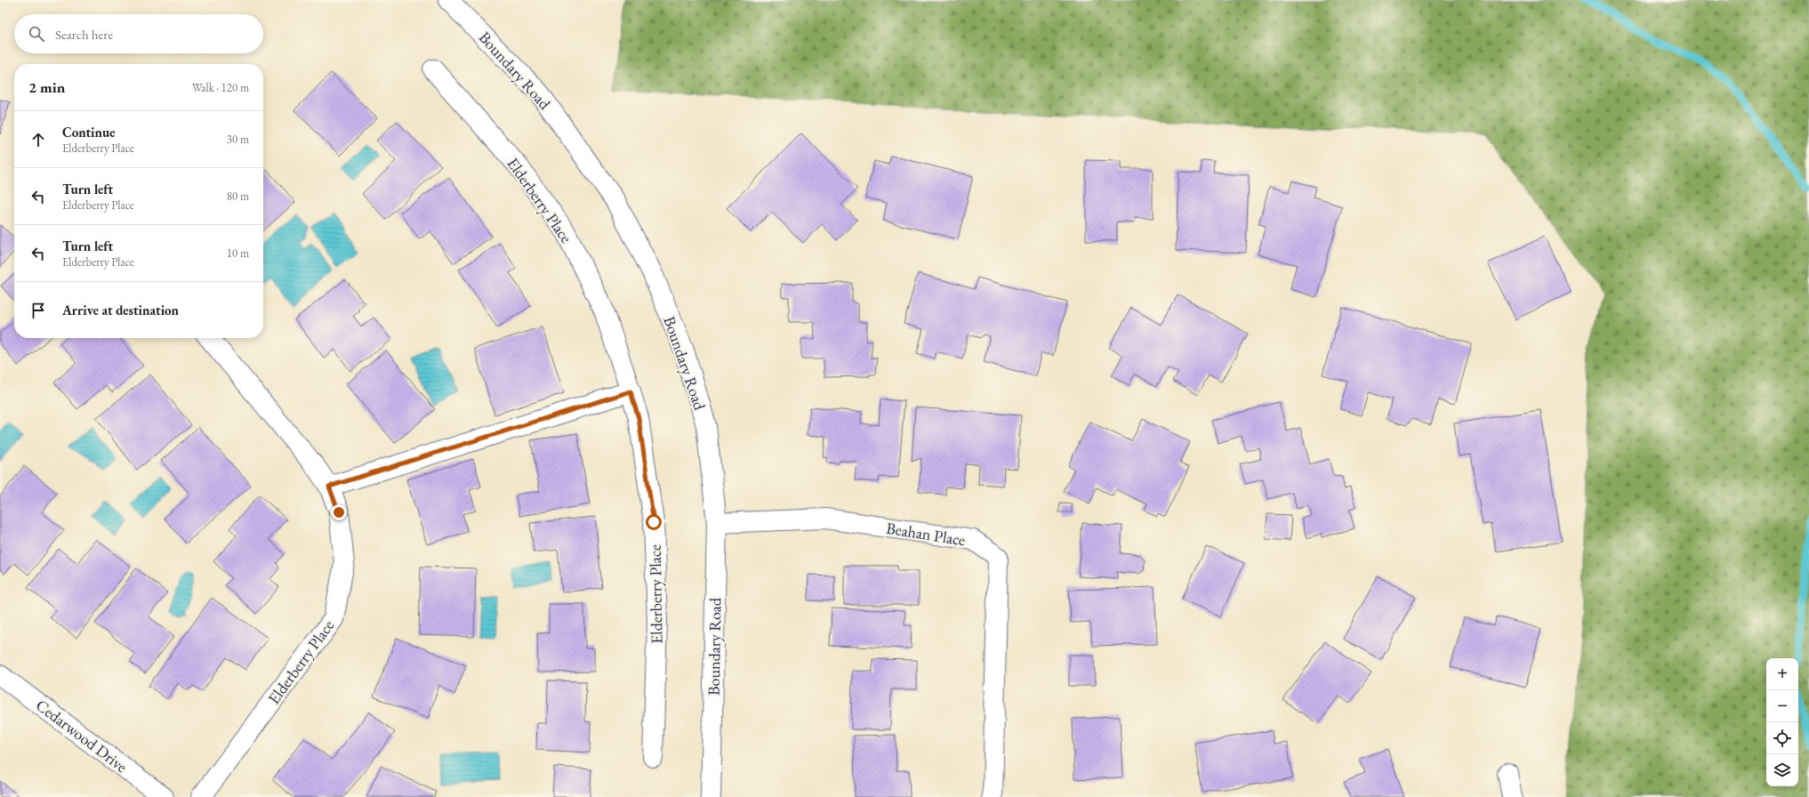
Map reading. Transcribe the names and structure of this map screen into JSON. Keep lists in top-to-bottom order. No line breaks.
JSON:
{"streets":{"street":["Boundary Road","Elderberry Place","Beahan Place","Cedarwood Drive"]},"crossings":[["Boundary Road","Beahan Place"]],"page":{"search":"Search here","heading":["2 min","Walk · 120 m"],"list":[["Continue","Elderberry Place","30 m"],["Turn left","Elderberry Place","80 m"],["Turn left","Elderberry Place","10 m"],"Arrive at destination"],"map_buttons":["+","−"]}}
